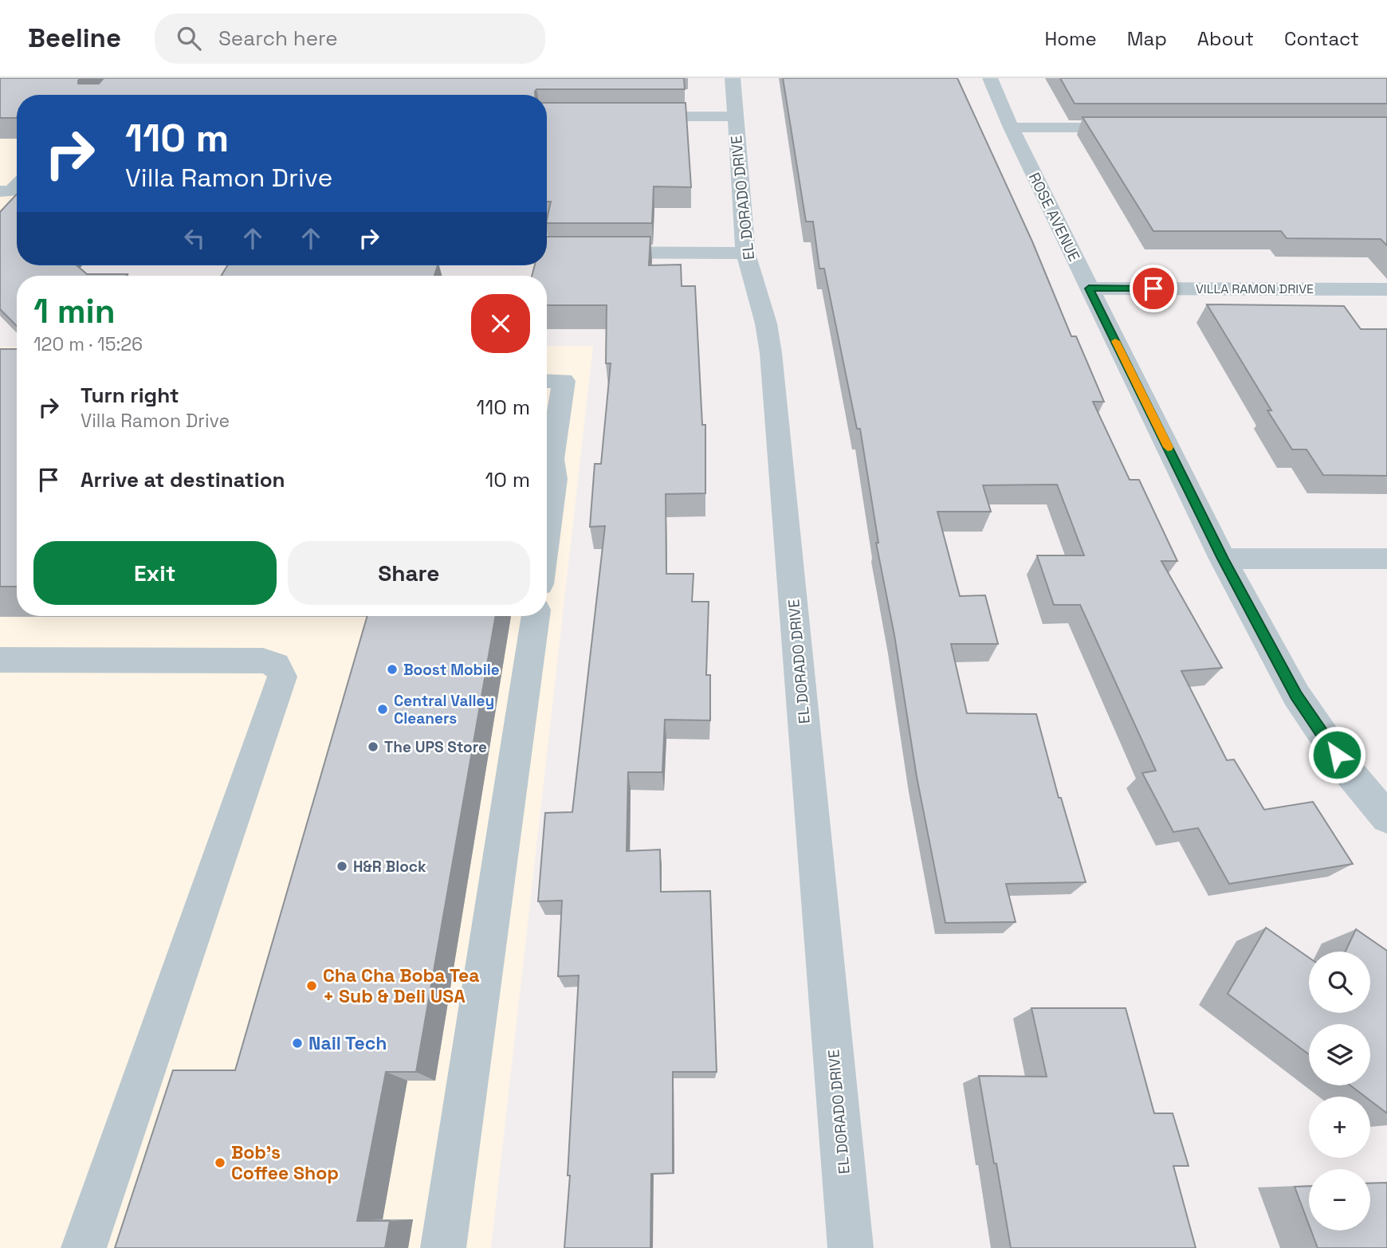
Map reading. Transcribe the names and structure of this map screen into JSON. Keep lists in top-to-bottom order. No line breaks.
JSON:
{"streets":{"street":["EL DORADO DRIVE","ROSE AVENUE","VILLA RAMON DRIVE"]},"crossings":[["ROSE AVENUE","VILLA RAMON DRIVE"]],"places":["Boost Mobile","Central Valley Cleaners","The UPS Store","H&R Block","Cha Cha Boba Tea + Sub & Deli USA","Nail Tech","Bob's Coffee Shop"],"page":{"header":"Beeline","search":"Search here","nav":["Home","Map","About","Contact"],"turn":["110 m","Villa Ramon Drive"],"heading":["1 min","120 m · 15:26"],"list":[{"name":"Turn right","note":"Villa Ramon Drive","value":"110 m"},{"name":"Arrive at destination","value":"10 m"}],"buttons":["Exit","Share"],"map_buttons":["+","−"]}}
